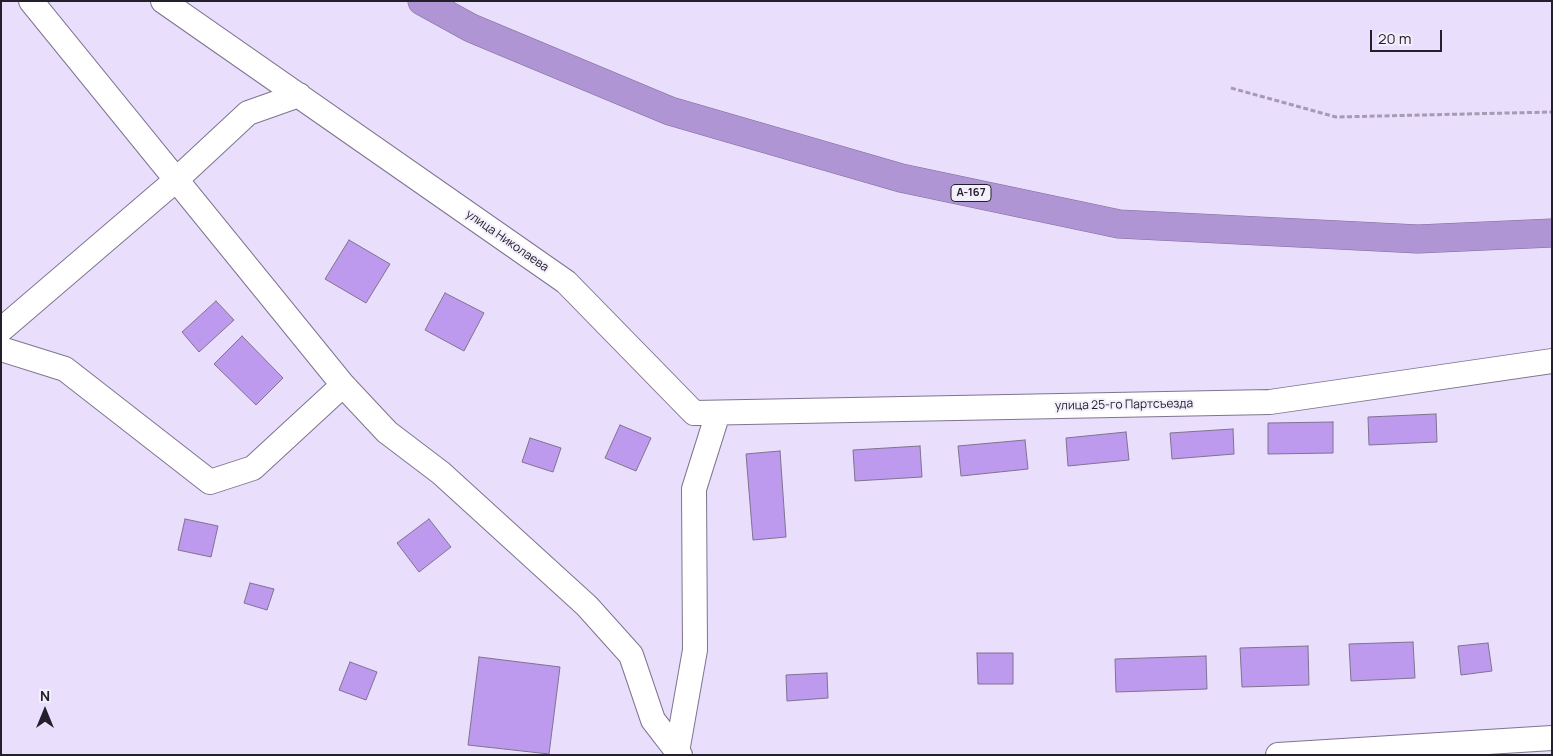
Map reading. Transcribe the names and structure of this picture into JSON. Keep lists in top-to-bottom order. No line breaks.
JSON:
{"streets":{"highway":["А-167"],"street":["улица Николаева","улица 25-го Партсъезда"]},"crossings":[["улица Николаева","улица 25-го Партсъезда"]],"scale_bar":"20 m","north":"top"}
